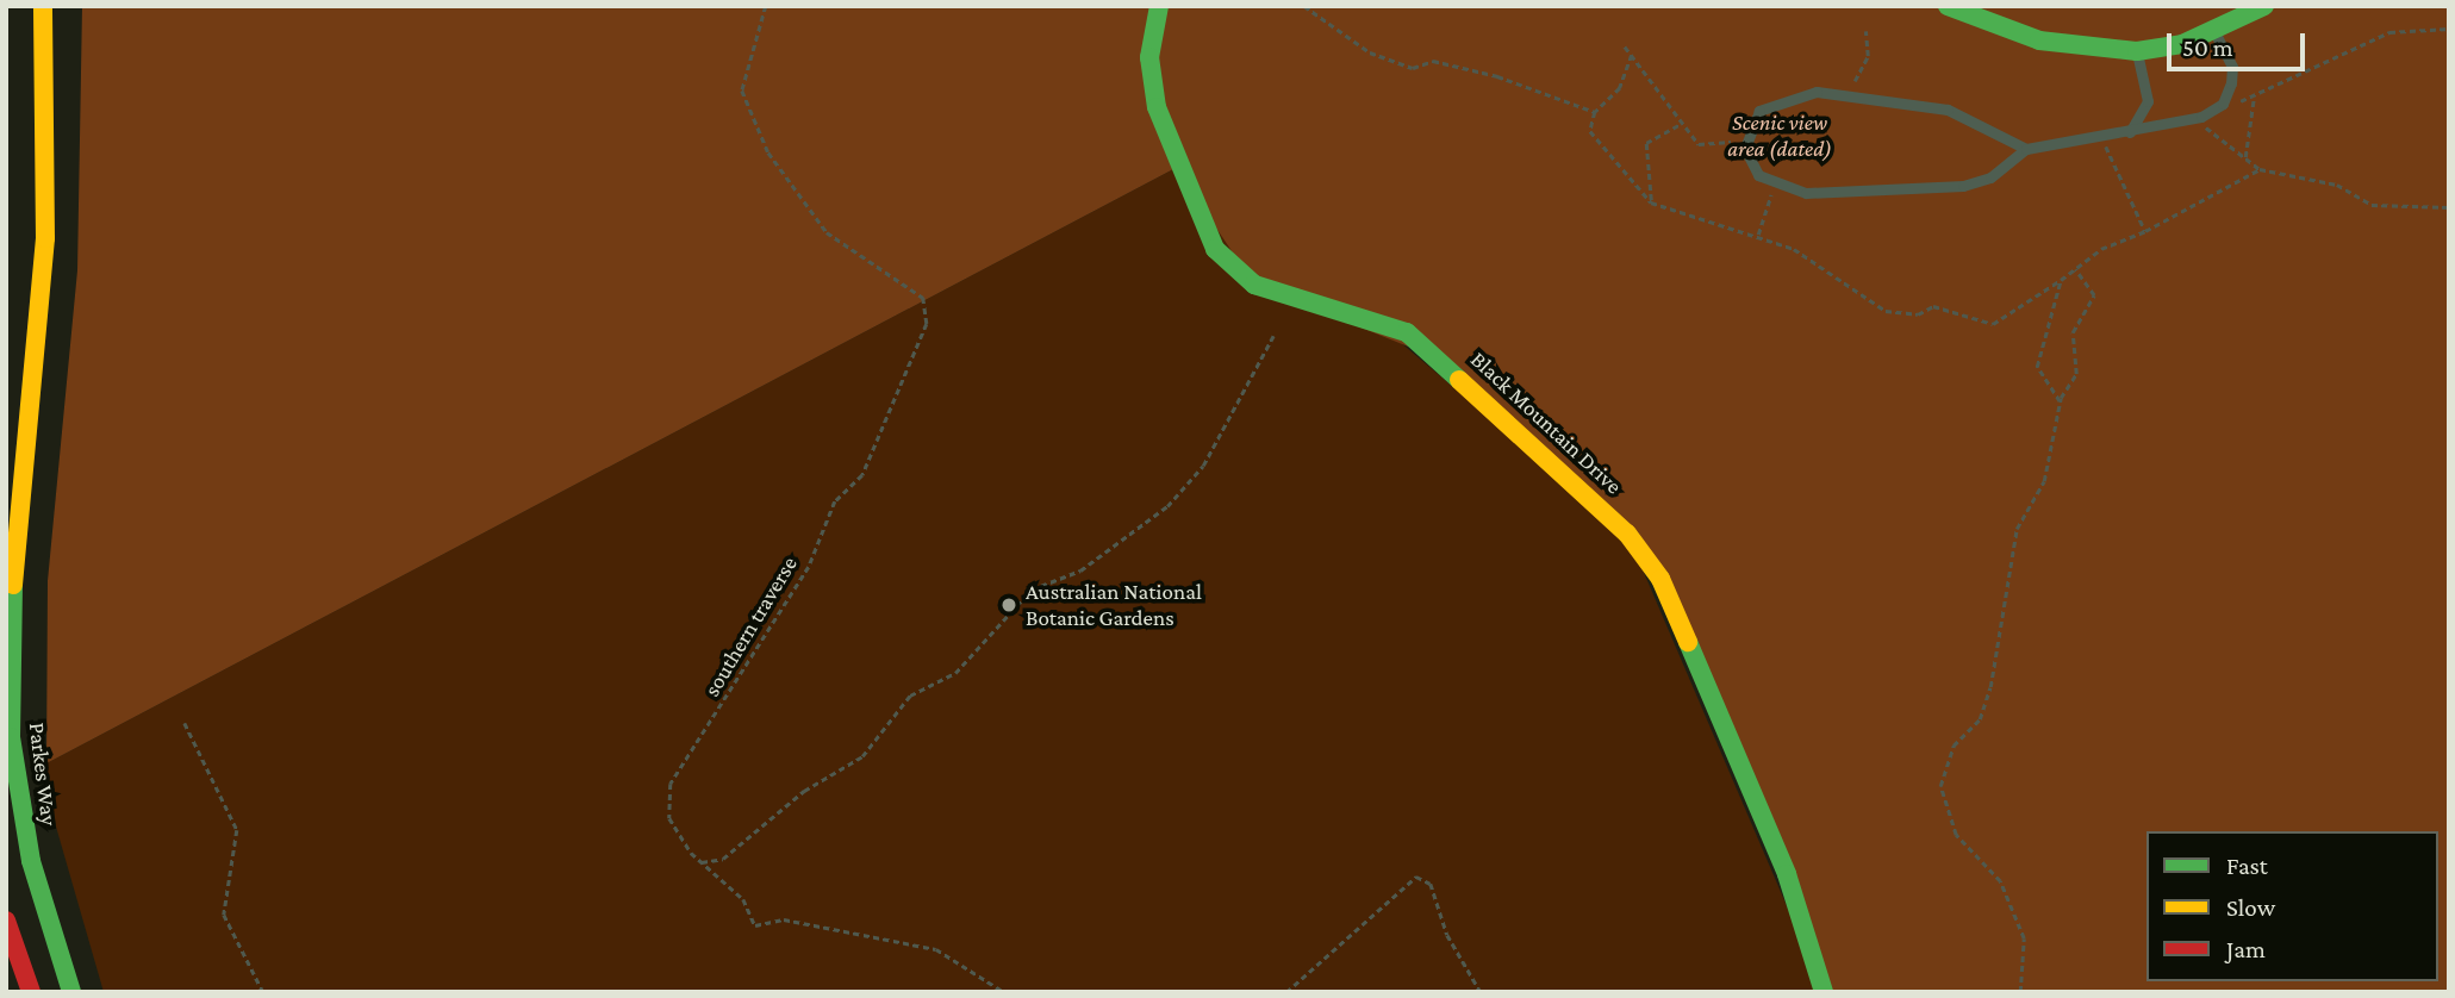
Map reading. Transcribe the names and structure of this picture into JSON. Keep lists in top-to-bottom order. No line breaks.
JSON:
{"streets":{"main road":["Black Mountain Drive","Parkes Way"],"path":["southern traverse"]},"parks":["Scenic view area (dated)"],"places":["Australian National Botanic Gardens"],"legend":["Fast","Slow","Jam"],"scale_bar":"50 m"}
